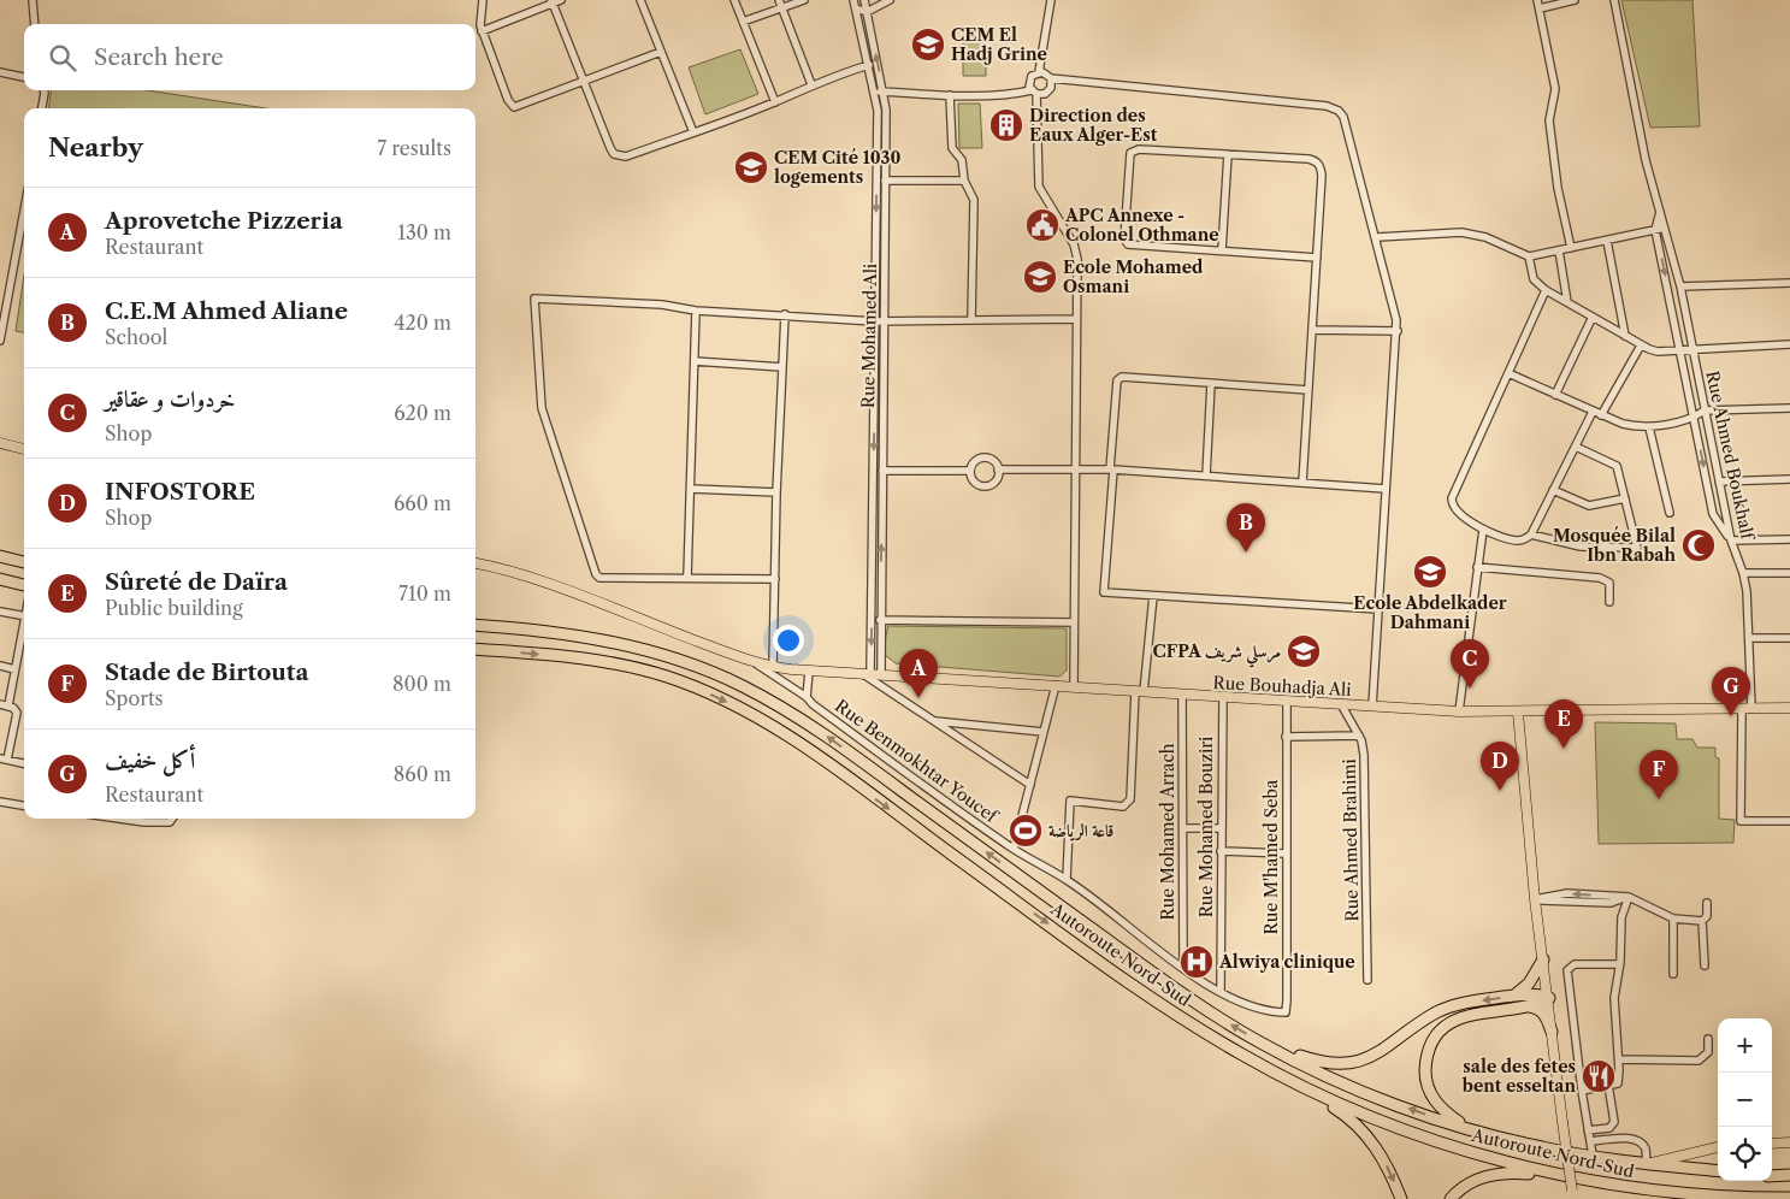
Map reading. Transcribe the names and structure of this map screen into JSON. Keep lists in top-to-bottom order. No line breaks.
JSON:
{"streets":{"highway":["Autoroute Nord-Sud"],"main road":["Rue Bouhadja Ali"],"street":["Rue Mohamed Ali","Rue Ahmed Boukhalf","Rue Benmokhtar Youcef","Rue Mohamed Bouziri","Rue Mohamed Arrach","Rue Ahmed Brahimi","Rue M'hamed Seba"]},"crossings":[["Rue Mohamed Ali","Rue Bouhadja Ali"],["Rue Ahmed Boukhalf","Rue Bouhadja Ali"],["Rue Bouhadja Ali","Rue Benmokhtar Youcef"],["Rue Bouhadja Ali","Rue Mohamed Bouziri"],["Rue Bouhadja Ali","Rue Mohamed Arrach"],["Rue Bouhadja Ali","Rue Ahmed Brahimi"],["Rue Bouhadja Ali","Rue M'hamed Seba"],["Rue Benmokhtar Youcef","Rue Mohamed Bouziri"],["Rue Benmokhtar Youcef","Rue Mohamed Arrach"],["Rue Benmokhtar Youcef","Rue M'hamed Seba"]],"places":{"school or university":["CEM El Hadj Grine","CEM Cité 1030 logements","Ecole Mohamed Osmani","Ecole Abdelkader Dahmani","CFPA مرسلي شريف"],"building":["Direction des Eaux Alger-Est"],"public building":["APC Annexe - Colonel Othmane"],"mosque":["Mosquée Bilal Ibn Rabah"],"sports":["قاعة الرياضة"],"hospital":["Alwiya clinique"],"restaurant":["sale des fetes bent esseltan"]},"page":{"search":"Search here","heading":["Nearby","7 results"],"list":[{"mark":"A","name":"Aprovetche Pizzeria","note":"Restaurant","value":"130 m"},{"mark":"B","name":"C.E.M Ahmed Aliane","note":"School","value":"420 m"},{"mark":"C","name":"خردوات و عقاقير","note":"Shop","value":"620 m"},{"mark":"D","name":"INFOSTORE","note":"Shop","value":"660 m"},{"mark":"E","name":"Sûreté de Daïra","note":"Public building","value":"710 m"},{"mark":"F","name":"Stade de Birtouta","note":"Sports","value":"800 m"},{"mark":"G","name":"أكل خفيف","note":"Restaurant","value":"860 m"}],"pins":["B","C","A","G","E","D","F"],"map_buttons":["+","−"]}}
